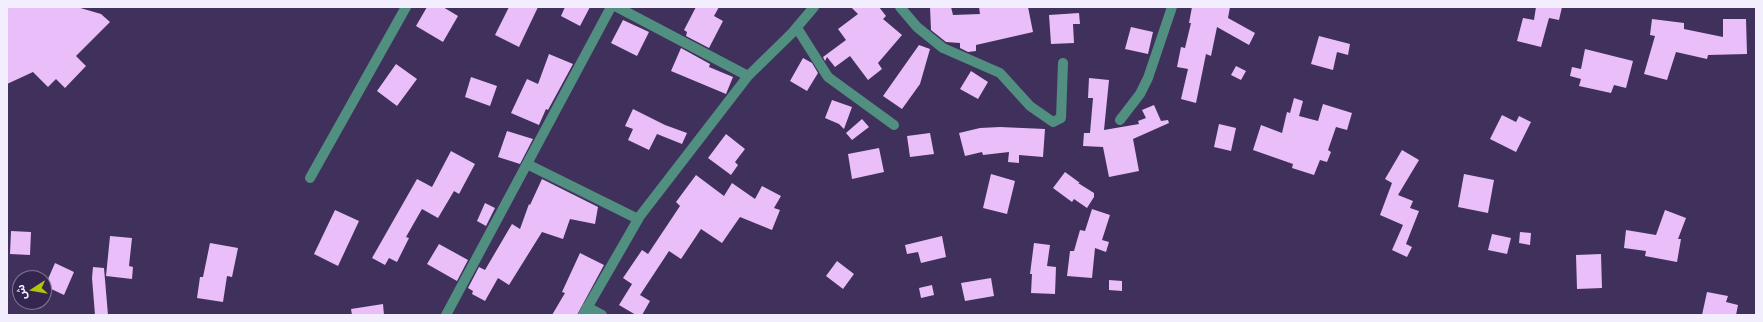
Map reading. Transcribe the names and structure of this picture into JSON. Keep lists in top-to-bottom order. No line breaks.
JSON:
{"north":"left"}
